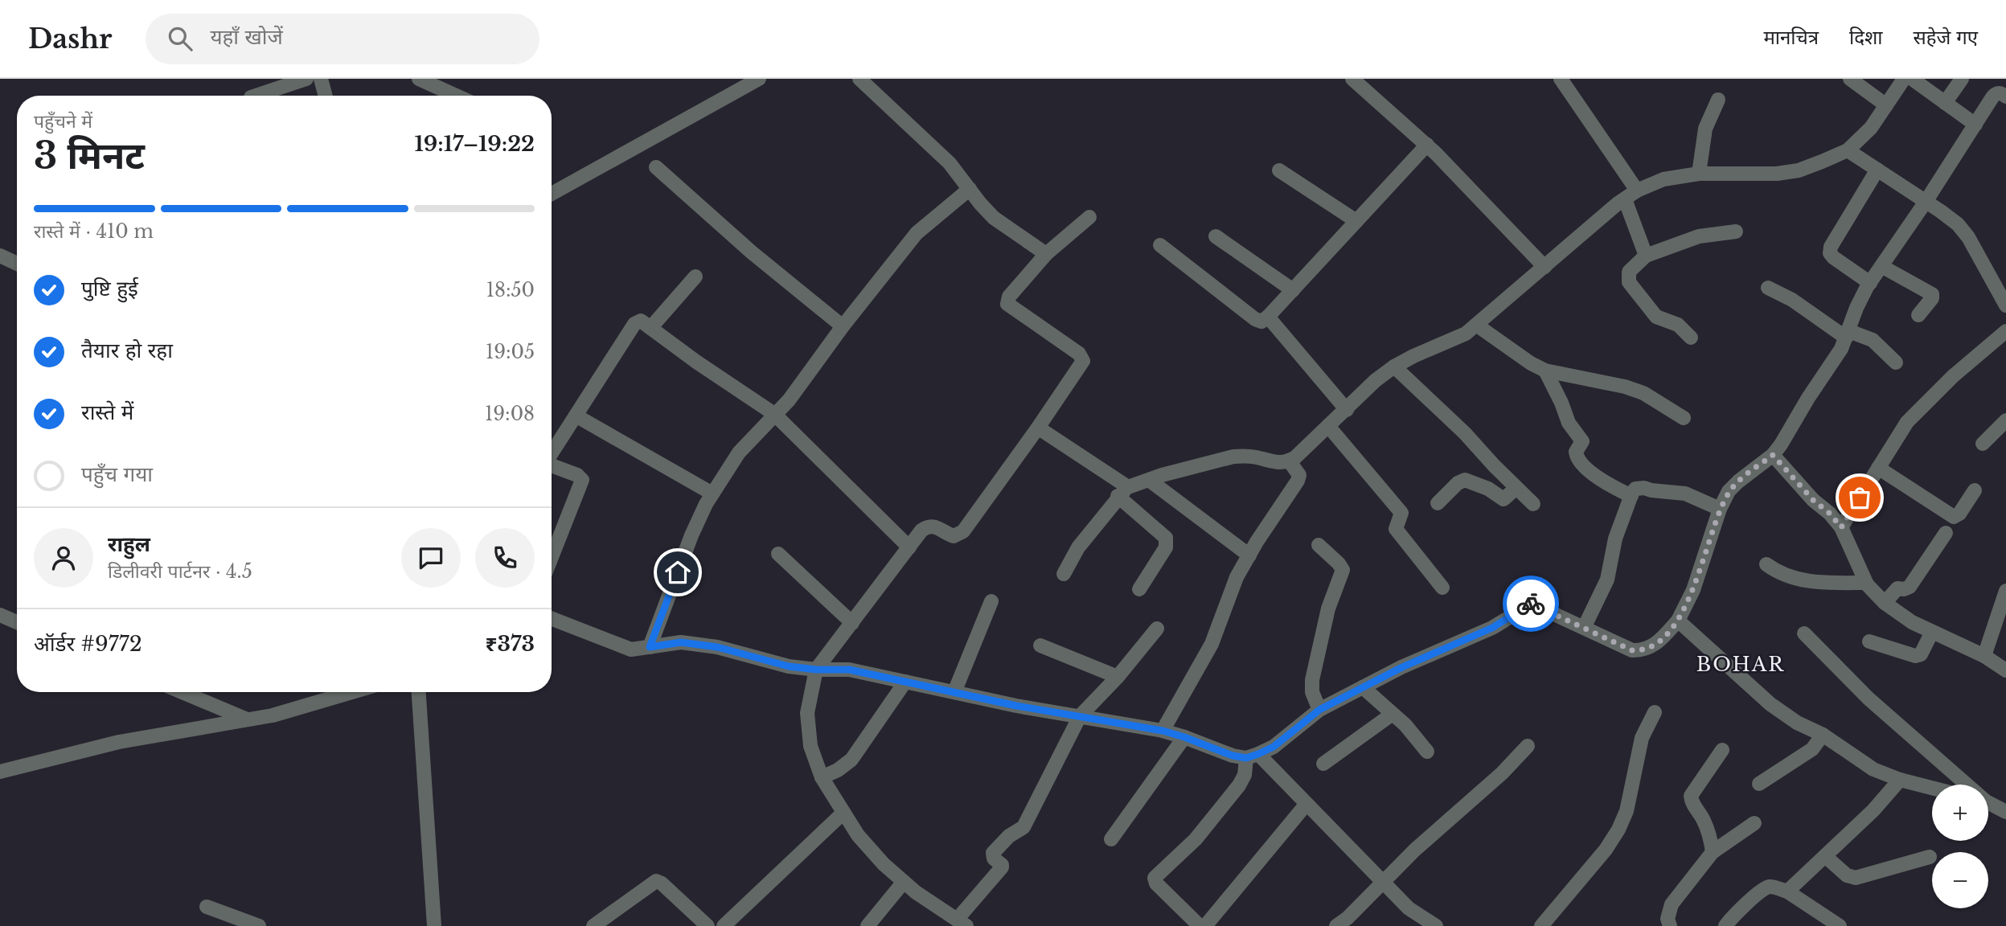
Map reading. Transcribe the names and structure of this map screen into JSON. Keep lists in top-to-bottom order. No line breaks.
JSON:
{"districts":["BOHAR"],"page":{"header":"Dashr","search":"यहाँ खोजें","nav":["मानचित्र","दिशा","सहेजे गए"],"heading":["3 मिनट","पहुँचने में","19:17–19:22"],"panel":["राहुल","डिलीवरी पार्टनर · 4.5","ऑर्डर #9772","₹373"],"bar":"रास्ते में · 410 m","list":[["पुष्टि हुई","18:50"],["तैयार हो रहा","19:05"],["रास्ते में","19:08"],"पहुँच गया"],"map_buttons":["+","−"]}}
